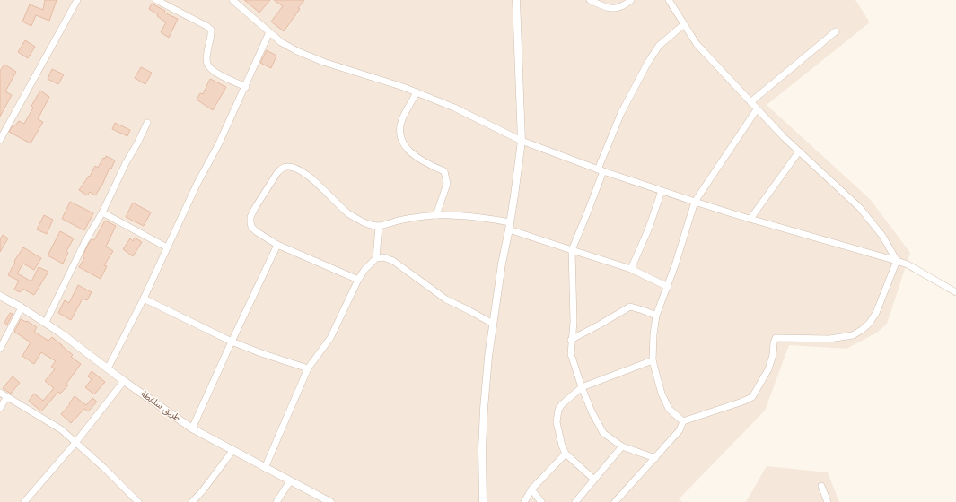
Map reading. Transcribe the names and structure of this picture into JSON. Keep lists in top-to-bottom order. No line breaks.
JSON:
{"streets":{"street":["طريق سلقطة"]}}
